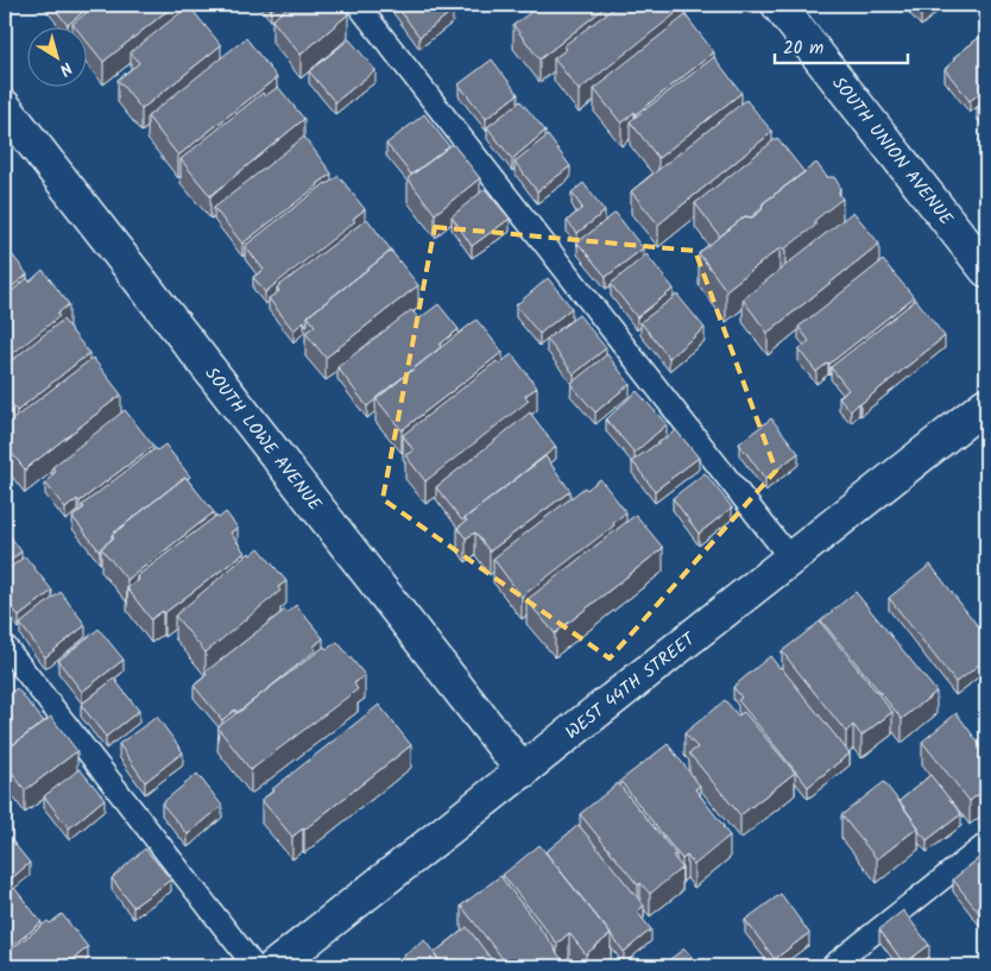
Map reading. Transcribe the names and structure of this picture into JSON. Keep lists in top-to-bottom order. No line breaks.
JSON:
{"streets":{"street":["SOUTH UNION AVENUE","SOUTH LOWE AVENUE","WEST 44TH STREET"]},"crossings":[["SOUTH LOWE AVENUE","WEST 44TH STREET"]],"scale_bar":"20 m","north":"bottom right"}
